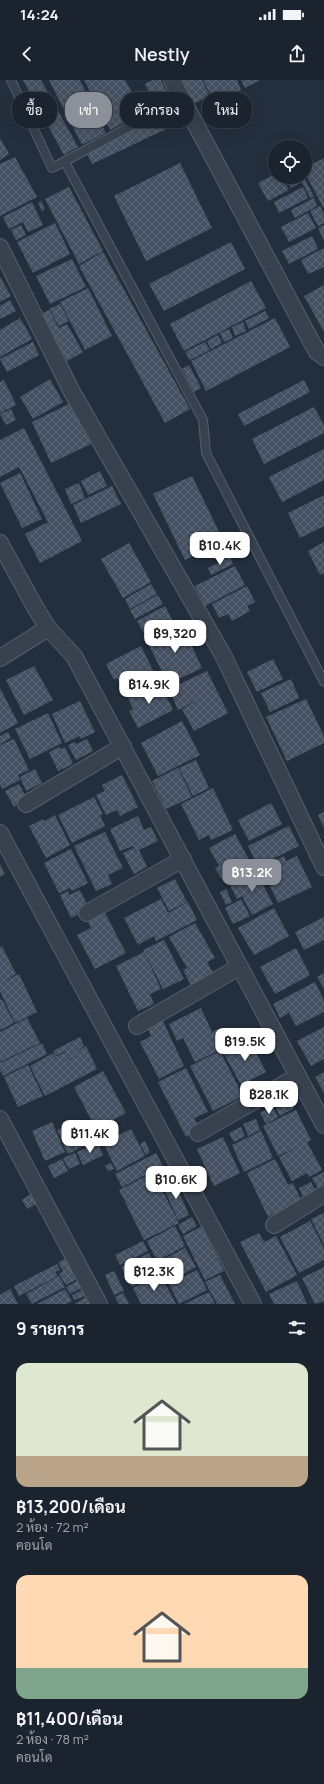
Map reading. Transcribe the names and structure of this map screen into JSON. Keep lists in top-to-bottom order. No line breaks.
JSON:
{"page":{"status":"14:24","header":"Nestly","chip":["ซื้อ","เช่า","ตัวกรอง","ใหม่"],"price":["฿10.4K","฿9,320","฿14.9K","฿13.2K","฿19.5K","฿28.1K","฿11.4K","฿10.6K","฿12.3K"],"heading":"9 รายการ","list":[{"name":"฿13,200/เดือน","note":"2 ห้อง · 72 m² · คอนโด"},{"name":"฿11,400/เดือน","note":"2 ห้อง · 78 m² · คอนโด"}]}}
